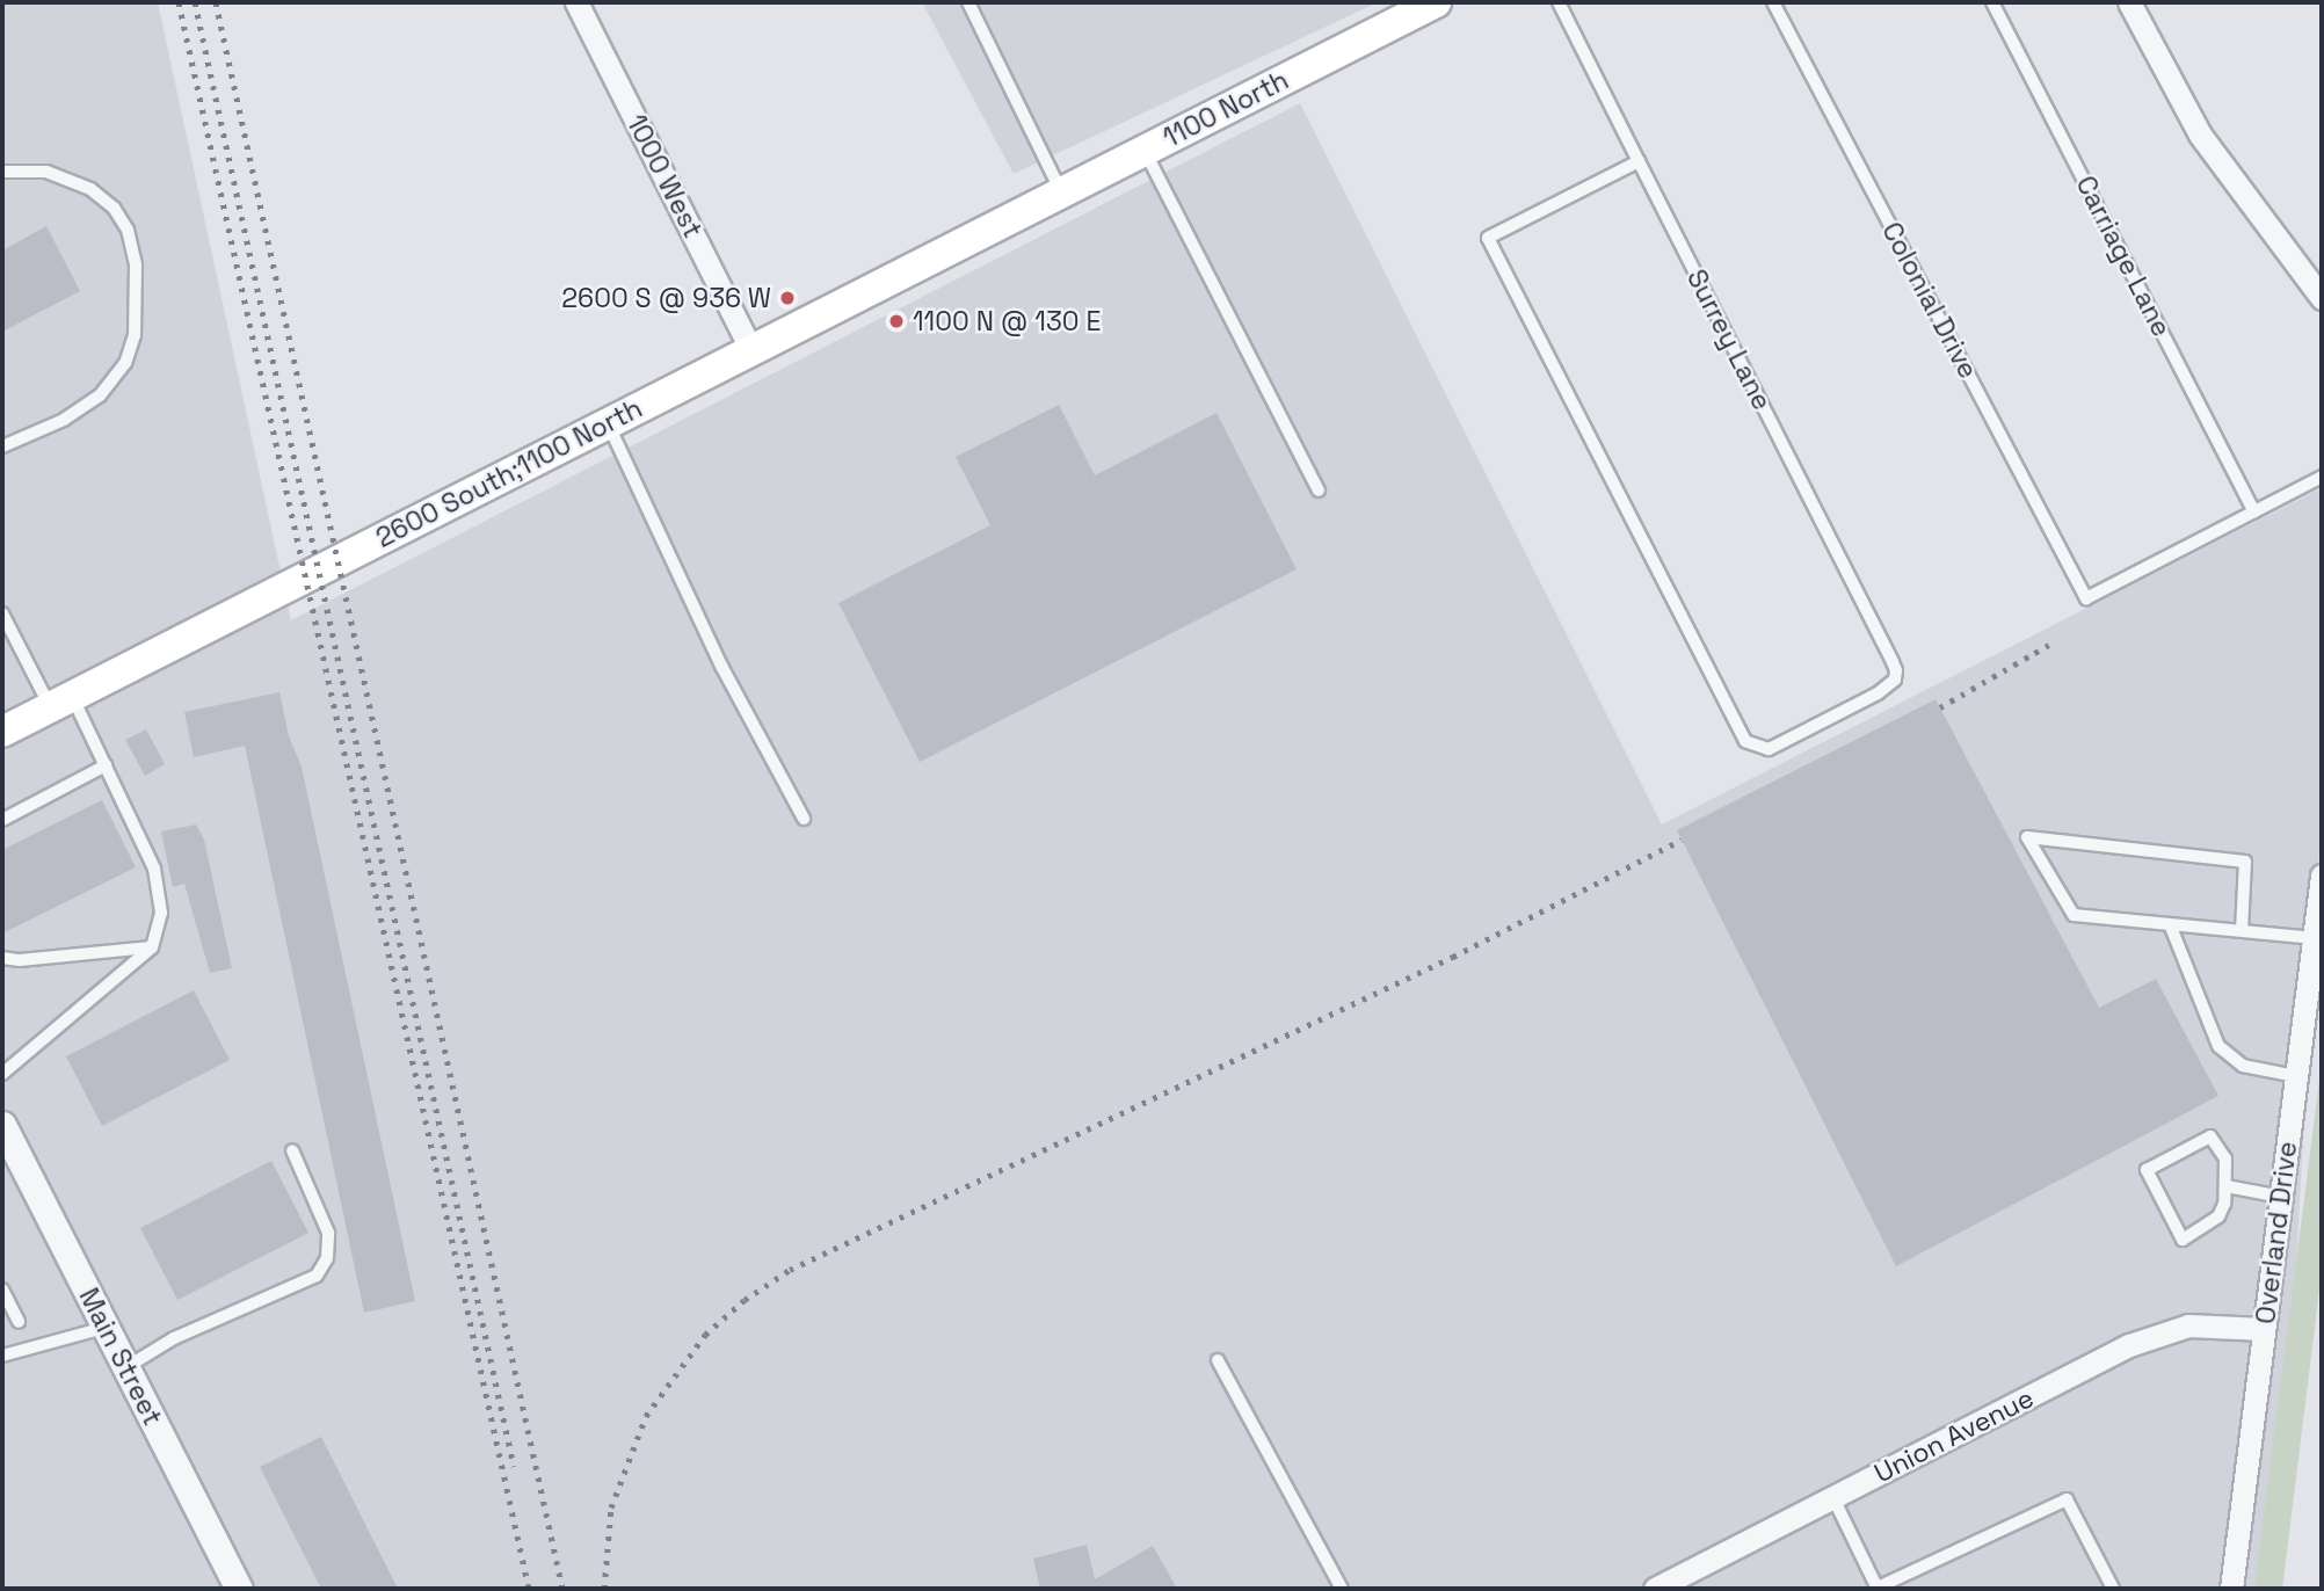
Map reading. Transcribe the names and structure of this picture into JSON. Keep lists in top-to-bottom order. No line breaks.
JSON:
{"streets":{"main road":["1100 North","2600 South;1100 North"],"street":["1000 West","Overland Drive","Main Street","Union Avenue"],"lane":["Carriage Lane","Colonial Drive","Surrey Lane"]},"crossings":[["1100 North","2600 South;1100 North"],["1000 West","2600 South;1100 North"],["Carriage Lane","Colonial Drive"],["Overland Drive","Union Avenue"]],"places":["2600 S @ 936 W","1100 N @ 130 E"]}
